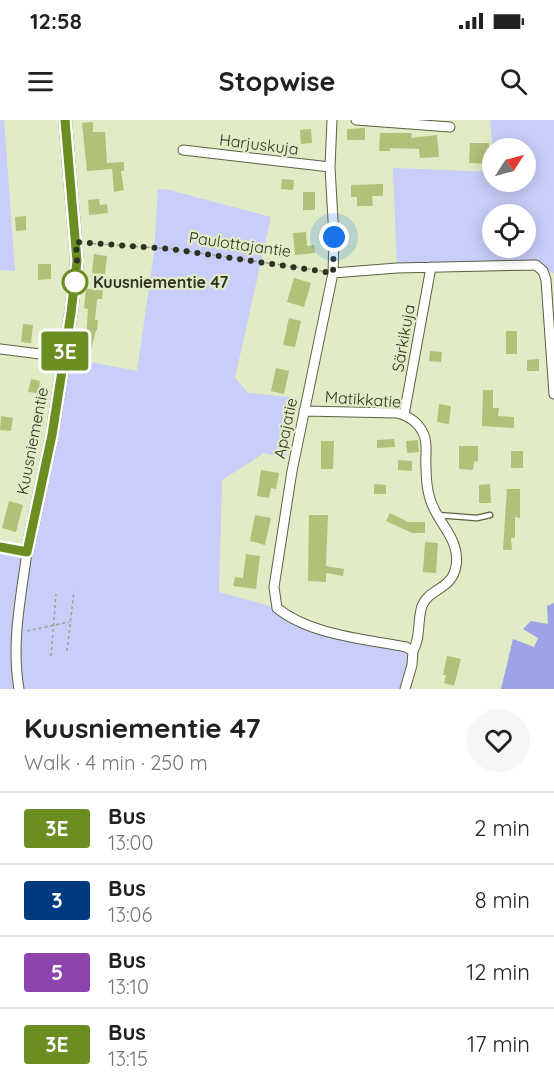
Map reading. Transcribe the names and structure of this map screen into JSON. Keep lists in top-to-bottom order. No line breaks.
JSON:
{"streets":{"street":["Harjuskuja","Särkikuja","Matikkatie","Apajatie","Kuusniementie"],"path":["Paulottajantie"]},"crossings":[["Harjuskuja","Apajatie"],["Paulottajantie","Apajatie"],["Paulottajantie","Kuusniementie"],["Särkikuja","Matikkatie"],["Matikkatie","Apajatie"]],"places":["Kuusniementie 47"],"lines":["bus line 3E"],"north":"top right","page":{"status":"12:58","header":"Stopwise","on_map":"3E","heading":["Kuusniementie 47","Walk · 4 min · 250 m"],"list":[{"mark":"3E","name":"Bus","note":"13:00","value":"2 min"},{"mark":"3","name":"Bus","note":"13:06","value":"8 min"},{"mark":"5","name":"Bus","note":"13:10","value":"12 min"},{"mark":"3E","name":"Bus","note":"13:15","value":"17 min"}]}}
